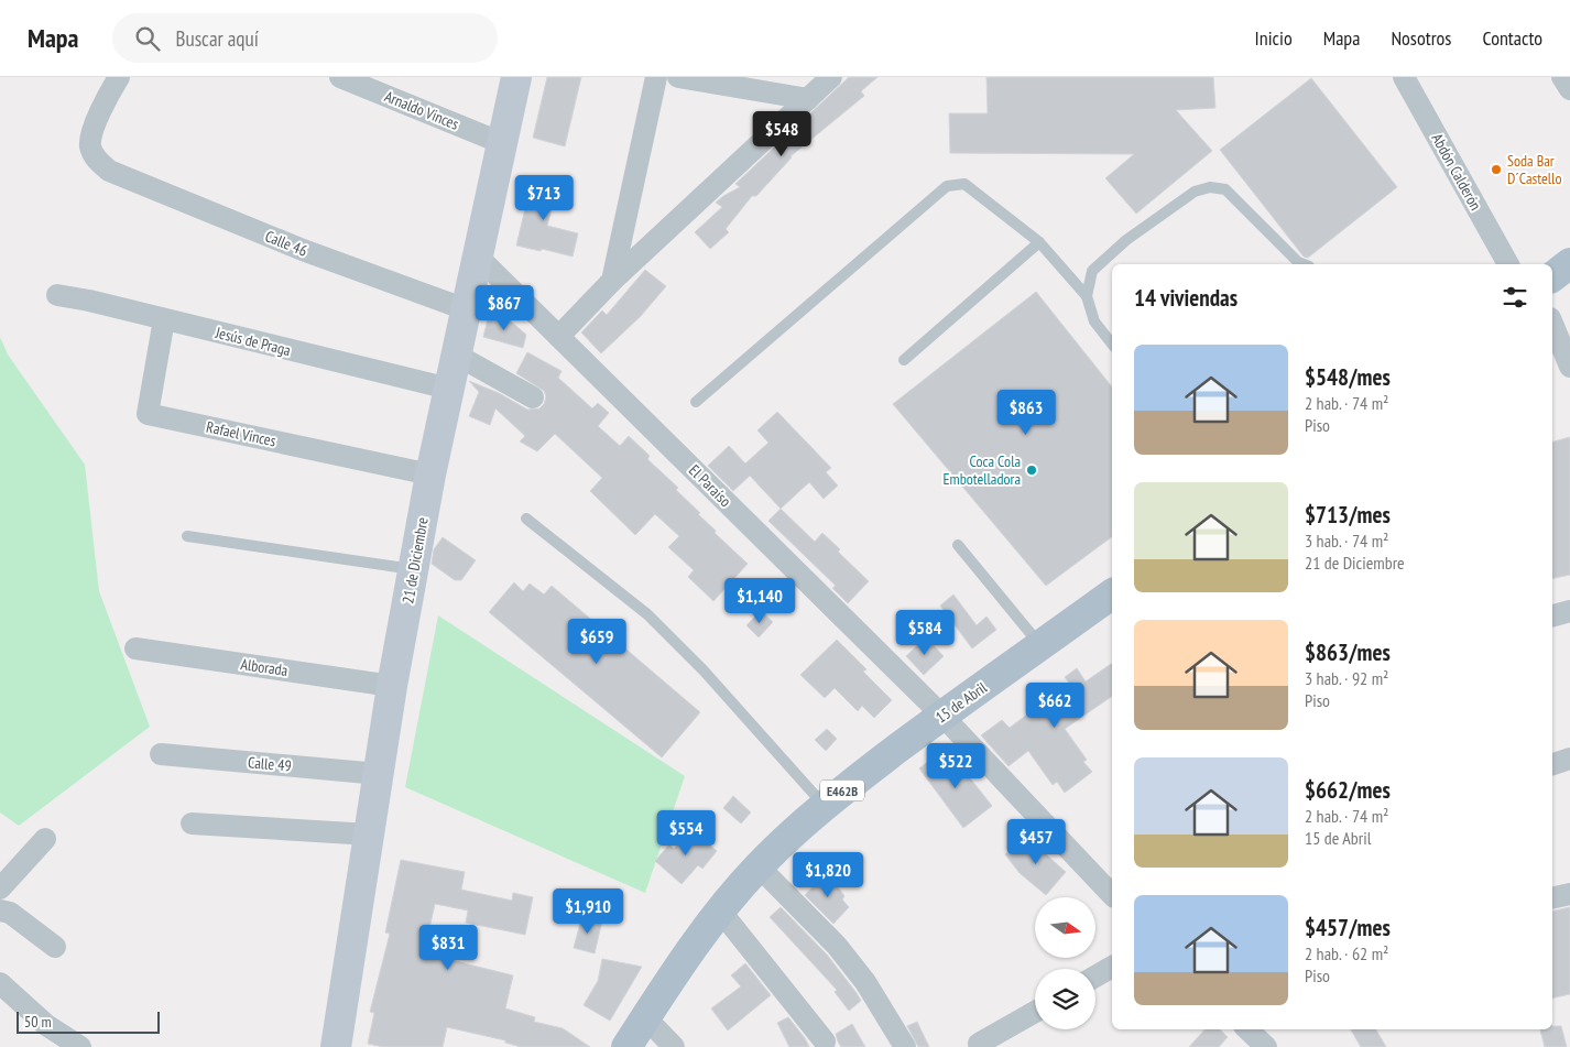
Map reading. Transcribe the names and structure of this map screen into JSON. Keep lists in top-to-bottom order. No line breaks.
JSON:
{"streets":{"main road":["15 de Abril","E462B"],"street":["Arnaldo Vinces","Abdón Calderón","Calle 46","Jesús de Praga","Rafael Vinces","El Paraíso","21 de Diciembre","Alborada","Calle 49"]},"crossings":[["Arnaldo Vinces","21 de Diciembre"],["Calle 46","21 de Diciembre"],["Jesús de Praga","Rafael Vinces"],["Jesús de Praga","21 de Diciembre"],["Rafael Vinces","21 de Diciembre"],["El Paraíso","21 de Diciembre"],["El Paraíso","15 de Abril"],["21 de Diciembre","Alborada"],["21 de Diciembre","Calle 49"]],"places":["Soda Bar D´Castello","Coca Cola Embotelladora"],"scale_bar":"50 m","north":"right","page":{"header":"Mapa","search":"Buscar aquí","nav":["Inicio","Mapa","Nosotros","Contacto"],"price":["$548","$713","$867","$863","$1,140","$584","$659","$662","$522","$554","$457","$1,820","$1,910","$831"],"heading":"14 viviendas","list":[{"name":"$548/mes","note":"2 hab. · 74 m² · Piso"},{"name":"$713/mes","note":"3 hab. · 74 m² · 21 de Diciembre"},{"name":"$863/mes","note":"3 hab. · 92 m² · Piso"},{"name":"$662/mes","note":"2 hab. · 74 m² · 15 de Abril"},{"name":"$457/mes","note":"2 hab. · 62 m² · Piso"}],"scale":"50 m"}}
